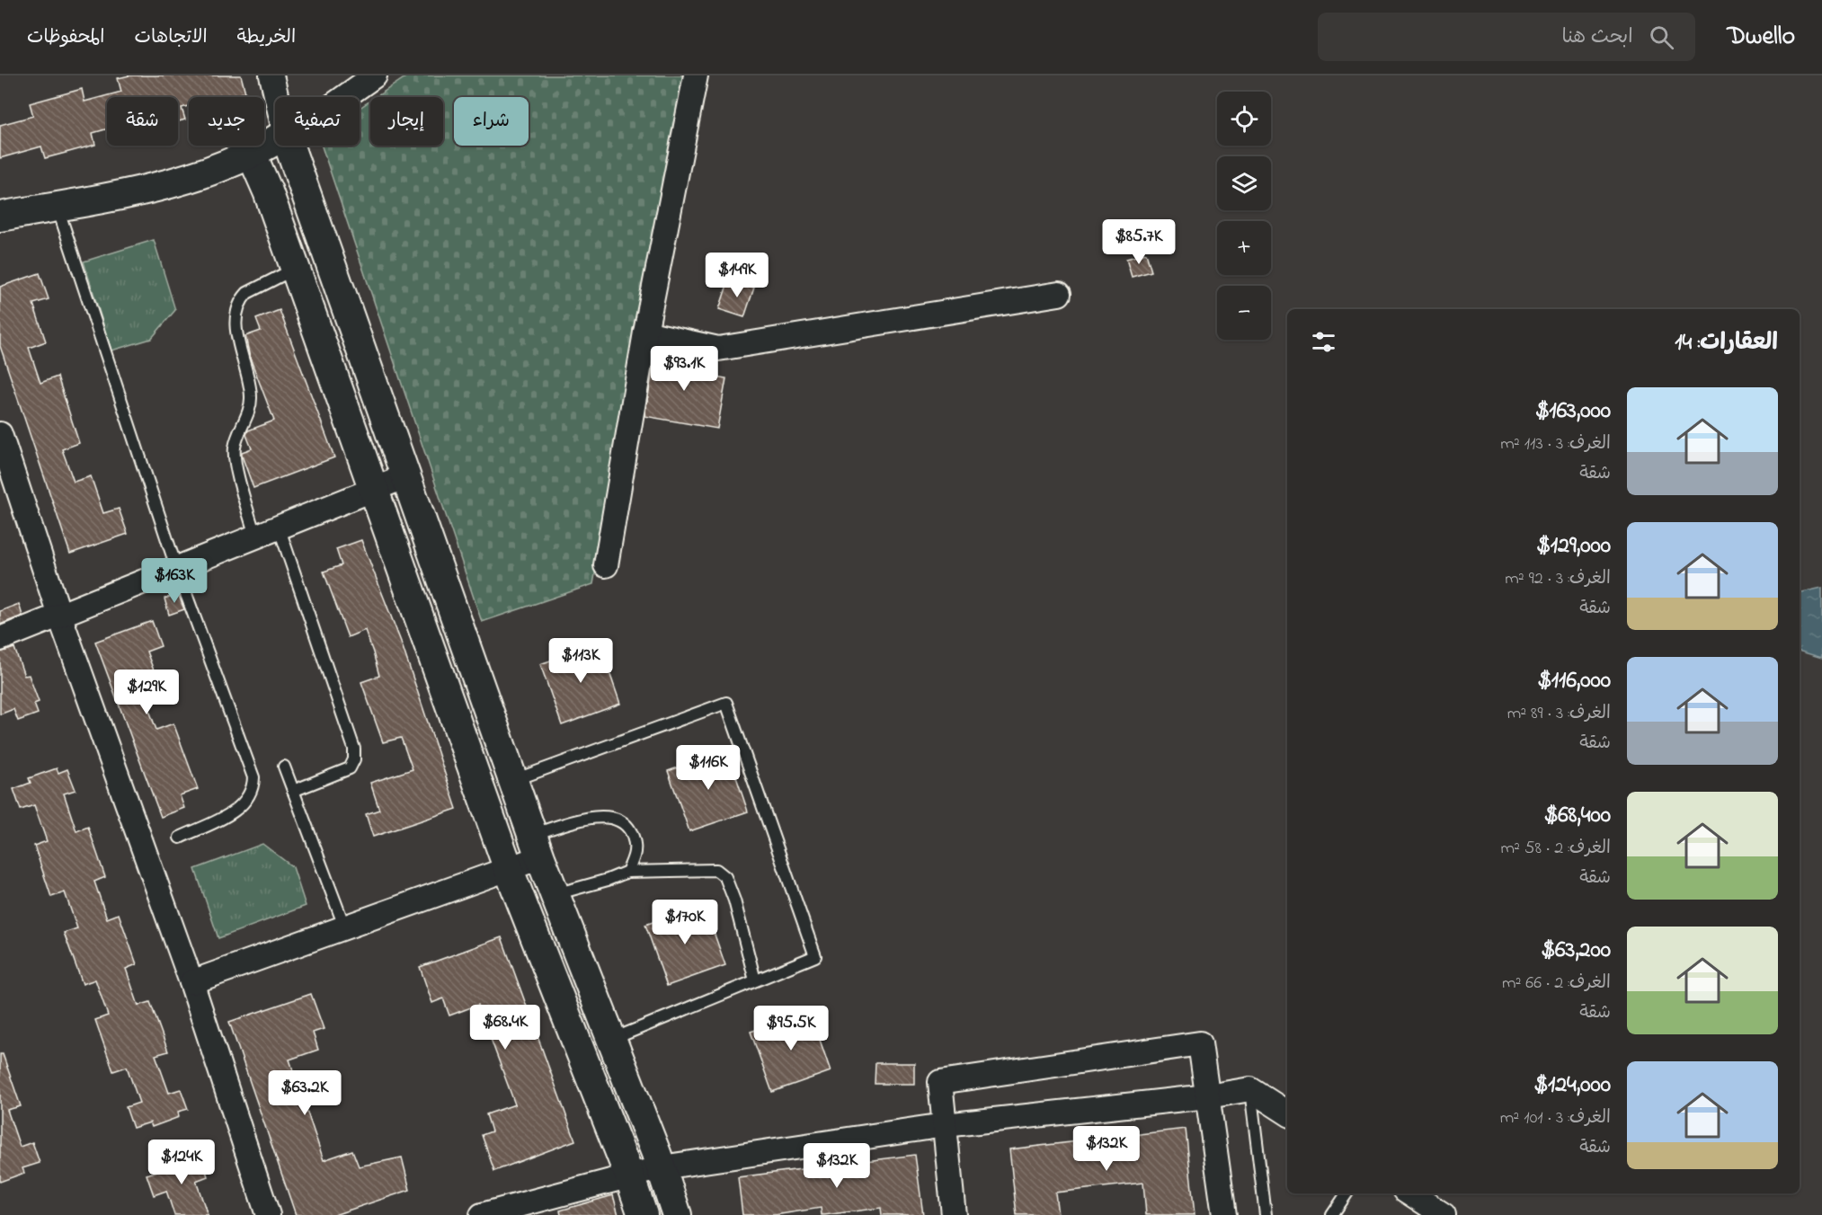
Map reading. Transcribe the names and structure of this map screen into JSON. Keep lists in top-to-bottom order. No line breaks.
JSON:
{"page":{"header":"Dwello","search":"ابحث هنا","nav":["الخريطة","الاتجاهات","المحفوظات"],"map_buttons":["+","−"],"chip":["شراء","إيجار","تصفية","جديد","شقة"],"price":["$85.7K","$149K","$93.1K","$163K","$113K","$129K","$116K","$170K","$68.4K","$95.5K","$63.2K","$132K","$124K","$132K"],"heading":"العقارات: 14","list":[{"name":"$163,000","note":"الغرف: 3 · 113 m² · شقة"},{"name":"$129,000","note":"الغرف: 3 · 92 m² · شقة"},{"name":"$116,000","note":"الغرف: 3 · 89 m² · شقة"},{"name":"$68,400","note":"الغرف: 2 · 58 m² · شقة"},{"name":"$63,200","note":"الغرف: 2 · 66 m² · شقة"},{"name":"$124,000","note":"الغرف: 3 · 101 m² · شقة"}]}}
